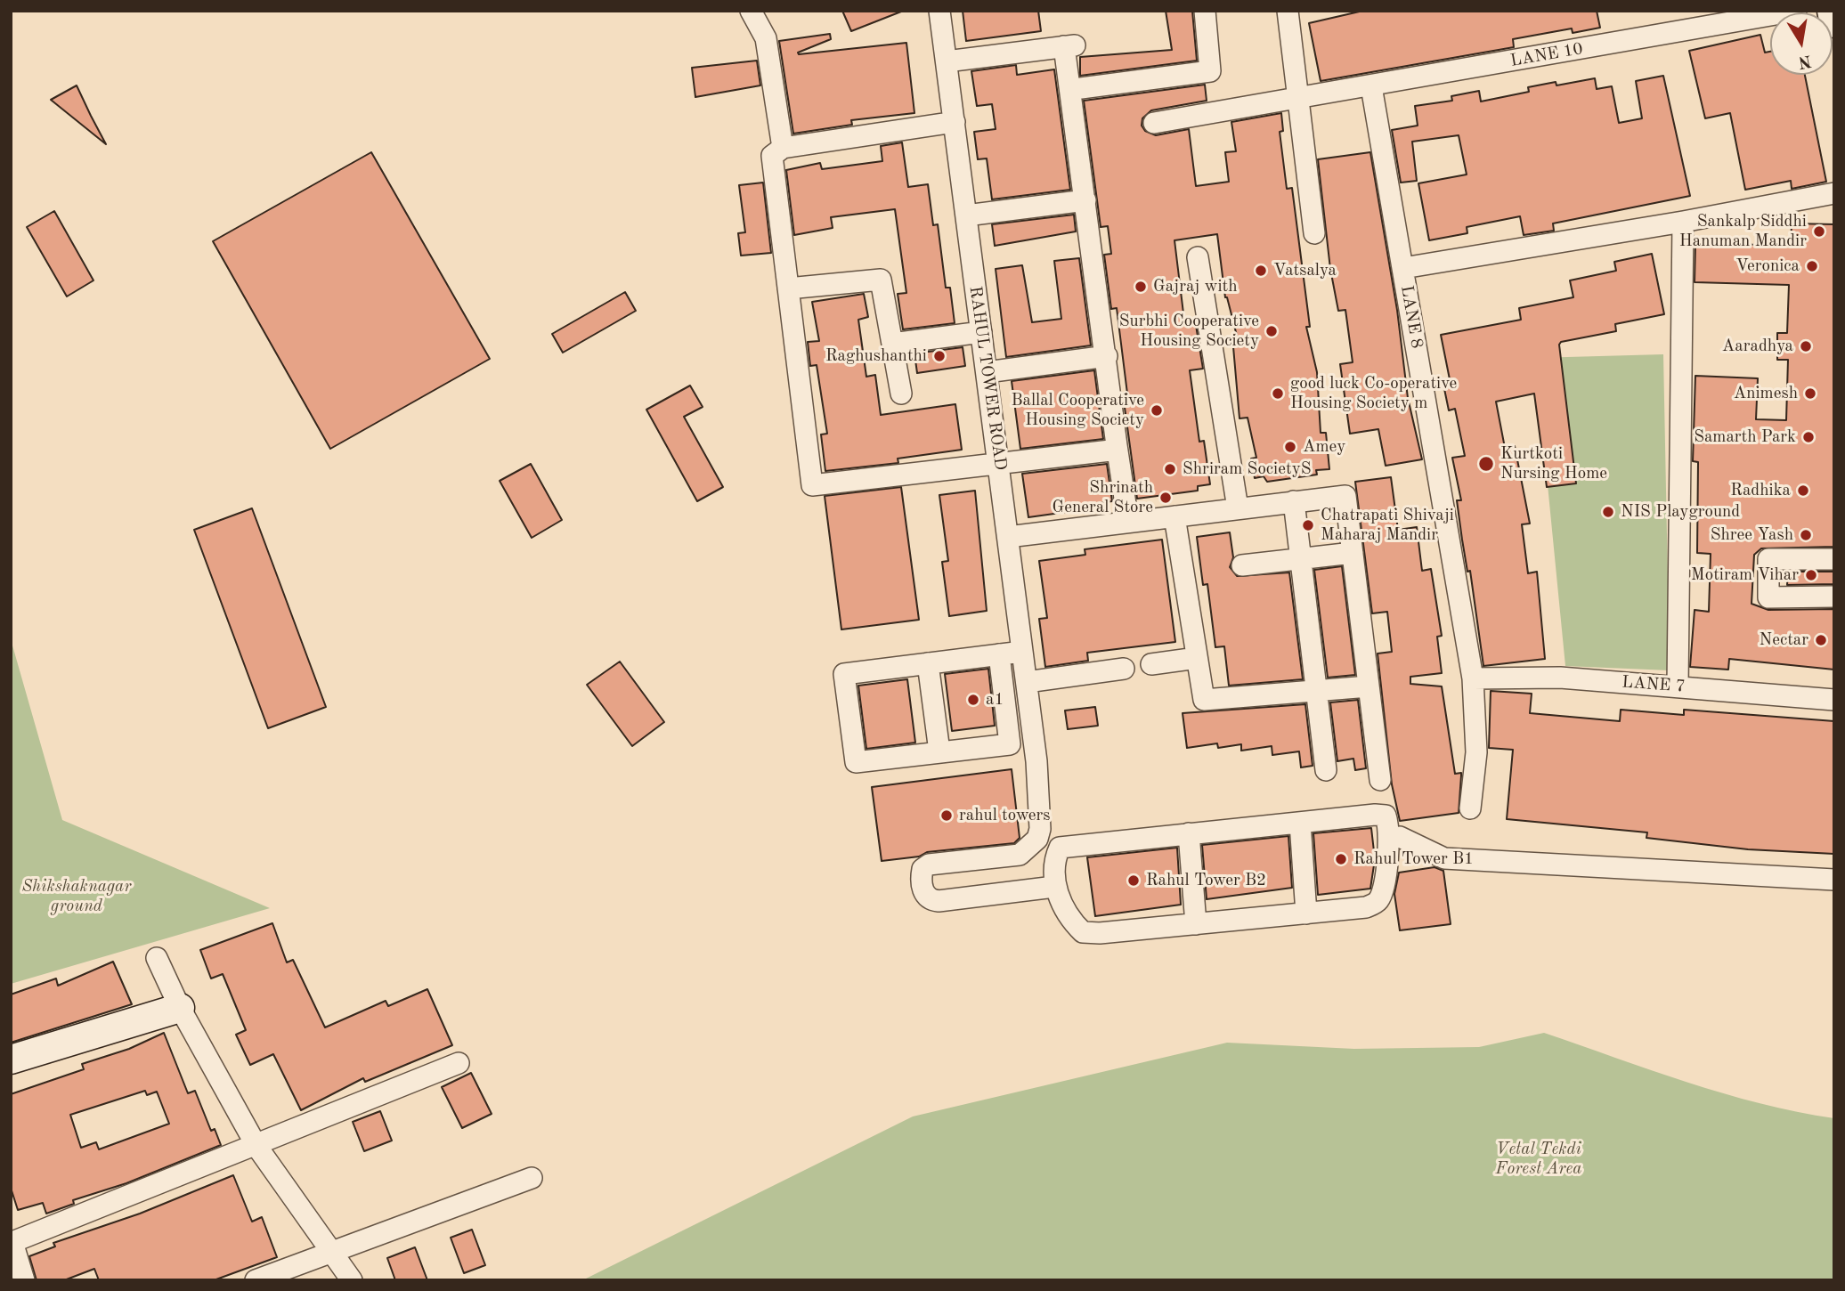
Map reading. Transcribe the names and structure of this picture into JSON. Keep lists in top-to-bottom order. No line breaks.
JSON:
{"streets":{"street":["LANE 10","LANE 8","RAHUL TOWER ROAD","LANE 7"]},"crossings":[["LANE 10","LANE 8"],["LANE 8","LANE 7"]],"parks":["Shikshaknagar ground","Vetal Tekdi Forest Area"],"places":["Sankalp Siddhi Hanuman Mandir","Veronica","Vatsalya","Gajraj with","Surbhi Cooperative Housing Society","Aaradhya","Raghushanthi","good luck Co-operative Housing Society m","Animesh","Ballal Cooperative Housing Society","Samarth Park","Amey","Kurtkoti Nursing Home","Shriram SocietyS","Radhika","Shrinath General Store","NIS Playground","Chatrapati Shivaji Maharaj Mandir","Shree Yash","Motiram Vihar","Nectar","a1","rahul towers","Rahul Tower B1","Rahul Tower B2"],"north":"bottom"}
